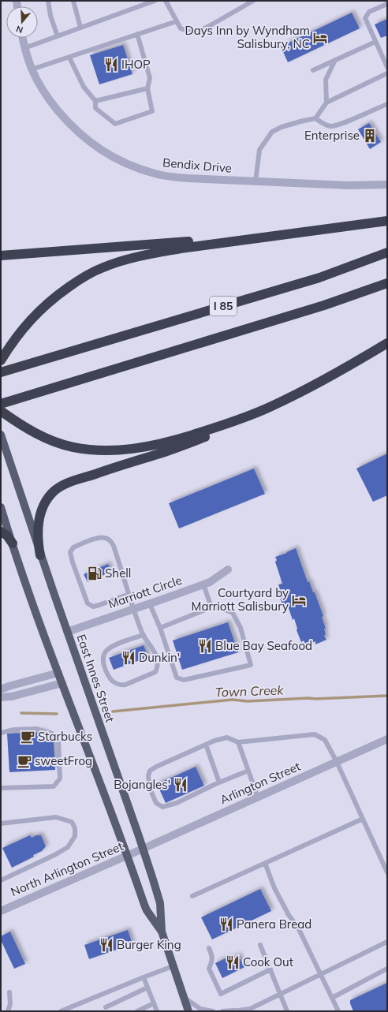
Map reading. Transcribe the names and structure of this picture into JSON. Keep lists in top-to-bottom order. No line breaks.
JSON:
{"streets":{"highway":["I 85"],"main road":["East Innes Street"],"street":["Bendix Drive","Marriott Circle","Arlington Street","North Arlington Street"]},"crossings":[["Marriott Circle","East Innes Street"],["East Innes Street","Arlington Street"],["East Innes Street","North Arlington Street"],["Arlington Street","North Arlington Street"]],"water":["Town Creek"],"places":{"hotel":["Days Inn by Wyndham Salisbury, NC","Courtyard by Marriott Salisbury"],"restaurant":["IHOP","Blue Bay Seafood","Dunkin'","Bojangles'","Panera Bread","Burger King","Cook Out"],"building":["Enterprise"],"fuel station":["Shell"],"cafe":["Starbucks","sweetFrog"]},"north":"bottom"}
